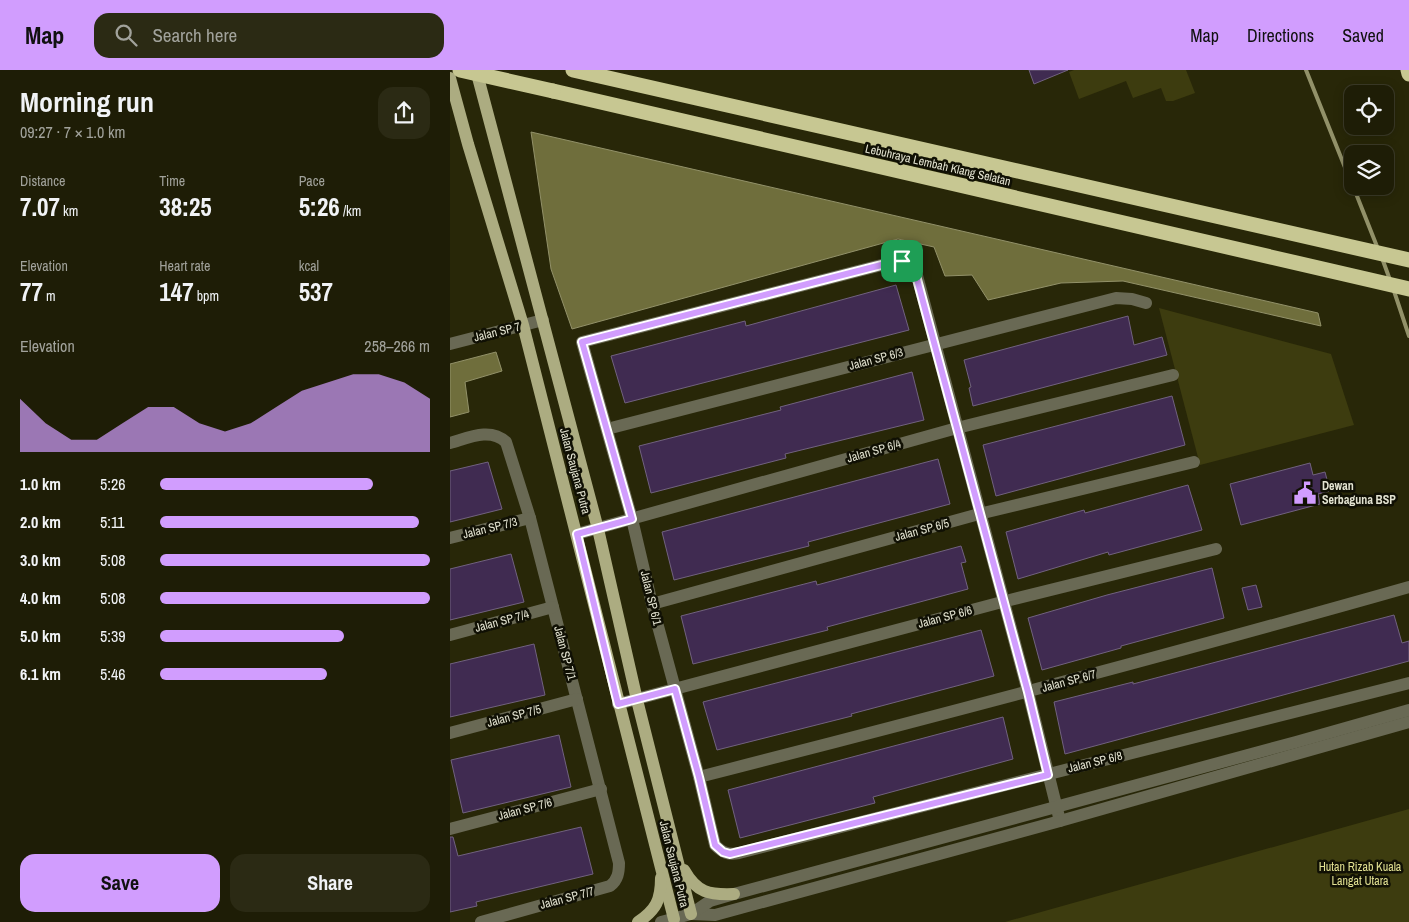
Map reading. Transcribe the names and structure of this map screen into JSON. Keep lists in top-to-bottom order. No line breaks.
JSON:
{"streets":{"highway":["Lebuhraya Lembah Klang Selatan"],"main road":["Jalan Saujana Putra"],"street":["Jalan SP 7","Jalan SP 6/3","Jalan SP 6/4","Jalan SP 7/3","Jalan SP 6/5","Jalan SP 6/1","Jalan SP 6/6","Jalan SP 7/4","Jalan SP 7/1","Jalan SP 6/7","Jalan SP 7/5","Jalan SP 6/8","Jalan SP 7/6","Jalan SP 7/7"]},"crossings":[["Jalan SP 7","Jalan Saujana Putra"],["Jalan SP 6/3","Jalan SP 6/1"],["Jalan SP 6/4","Jalan Saujana Putra"],["Jalan SP 6/4","Jalan SP 6/1"],["Jalan Saujana Putra","Jalan SP 6/6"],["Jalan SP 7/3","Jalan SP 7/1"],["Jalan SP 6/5","Jalan SP 6/1"],["Jalan SP 6/1","Jalan SP 6/6"],["Jalan SP 6/1","Jalan SP 6/7"],["Jalan SP 6/1","Jalan SP 6/8"],["Jalan SP 7/4","Jalan SP 7/1"],["Jalan SP 7/1","Jalan SP 7/5"],["Jalan SP 7/1","Jalan SP 7/6"],["Jalan SP 7/1","Jalan SP 7/7"]],"parks":["Hutan Rizab Kuala Langat Utara"],"places":{"public building":["Dewan Serbaguna BSP"]},"page":{"header":"Map","search":"Search here","nav":["Map","Directions","Saved"],"heading":["Morning run","09:27 · 7 × 1.0 km"],"stats":[["Distance","7.07 km"],["Time","38:25"],["Pace","5:26 /km"],["Elevation","77 m"],["Heart rate","147 bpm"],["kcal","537"]],"chart":["Elevation","258–266 m"],"list":[{"name":"1.0 km","note":"5:26"},{"name":"2.0 km","note":"5:11"},{"name":"3.0 km","note":"5:08"},{"name":"4.0 km","note":"5:08"},{"name":"5.0 km","note":"5:39"},{"name":"6.1 km","note":"5:46"}],"buttons":["Save","Share"]}}
